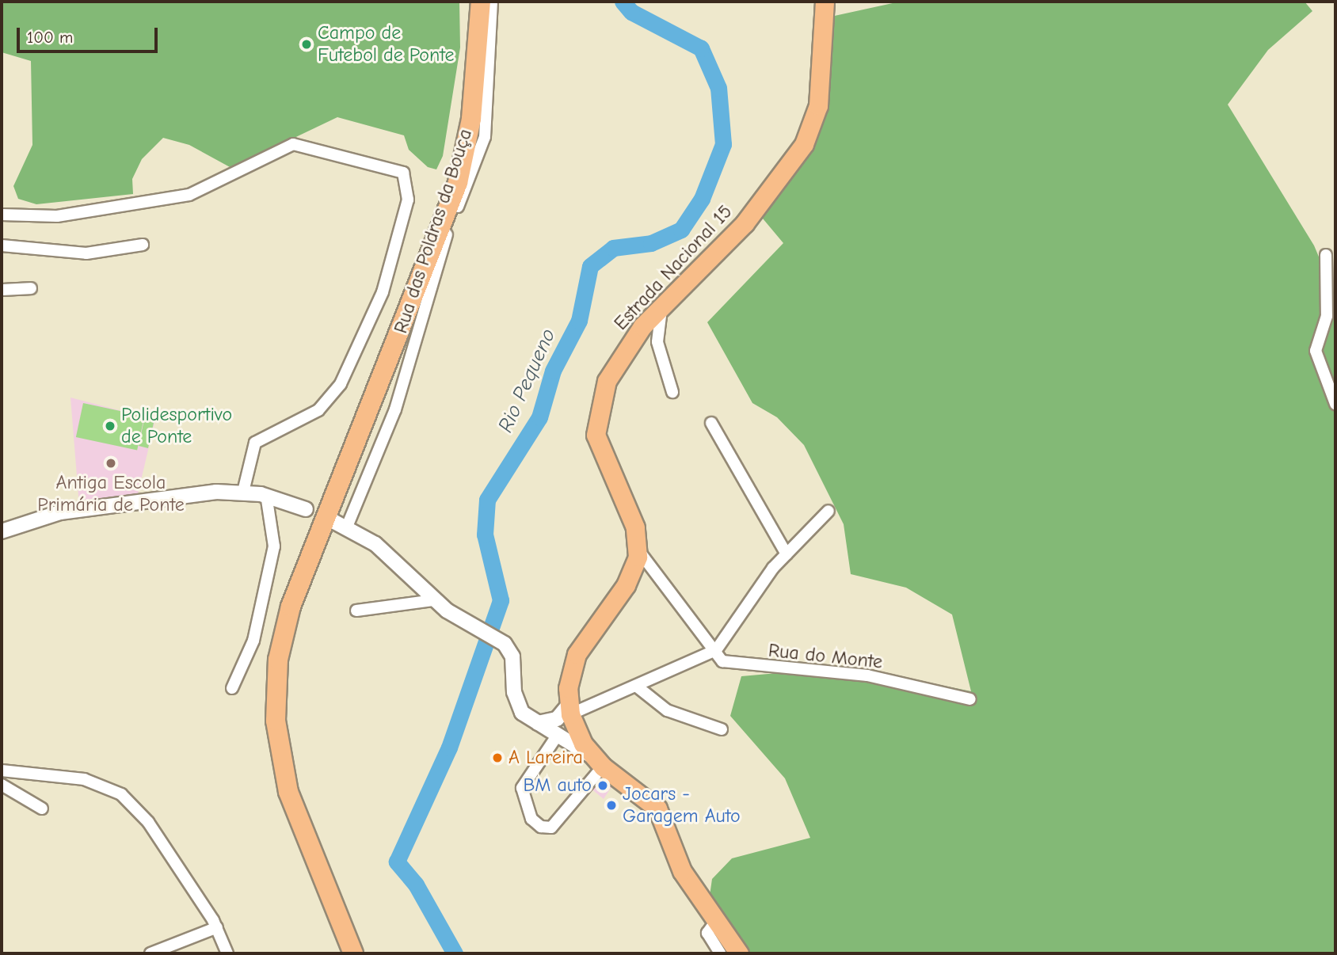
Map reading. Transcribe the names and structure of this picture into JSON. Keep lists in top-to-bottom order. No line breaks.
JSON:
{"streets":{"main road":["Estrada Nacional 15"],"street":["Rua das Poldras da Bouça","Rua do Monte"]},"water":["Rio Pequeno"],"places":["Campo de Futebol de Ponte","Polidesportivo de Ponte","Antiga Escola Primária de Ponte","A Lareira","BM auto","Jocars - Garagem Auto"],"scale_bar":"100 m"}
